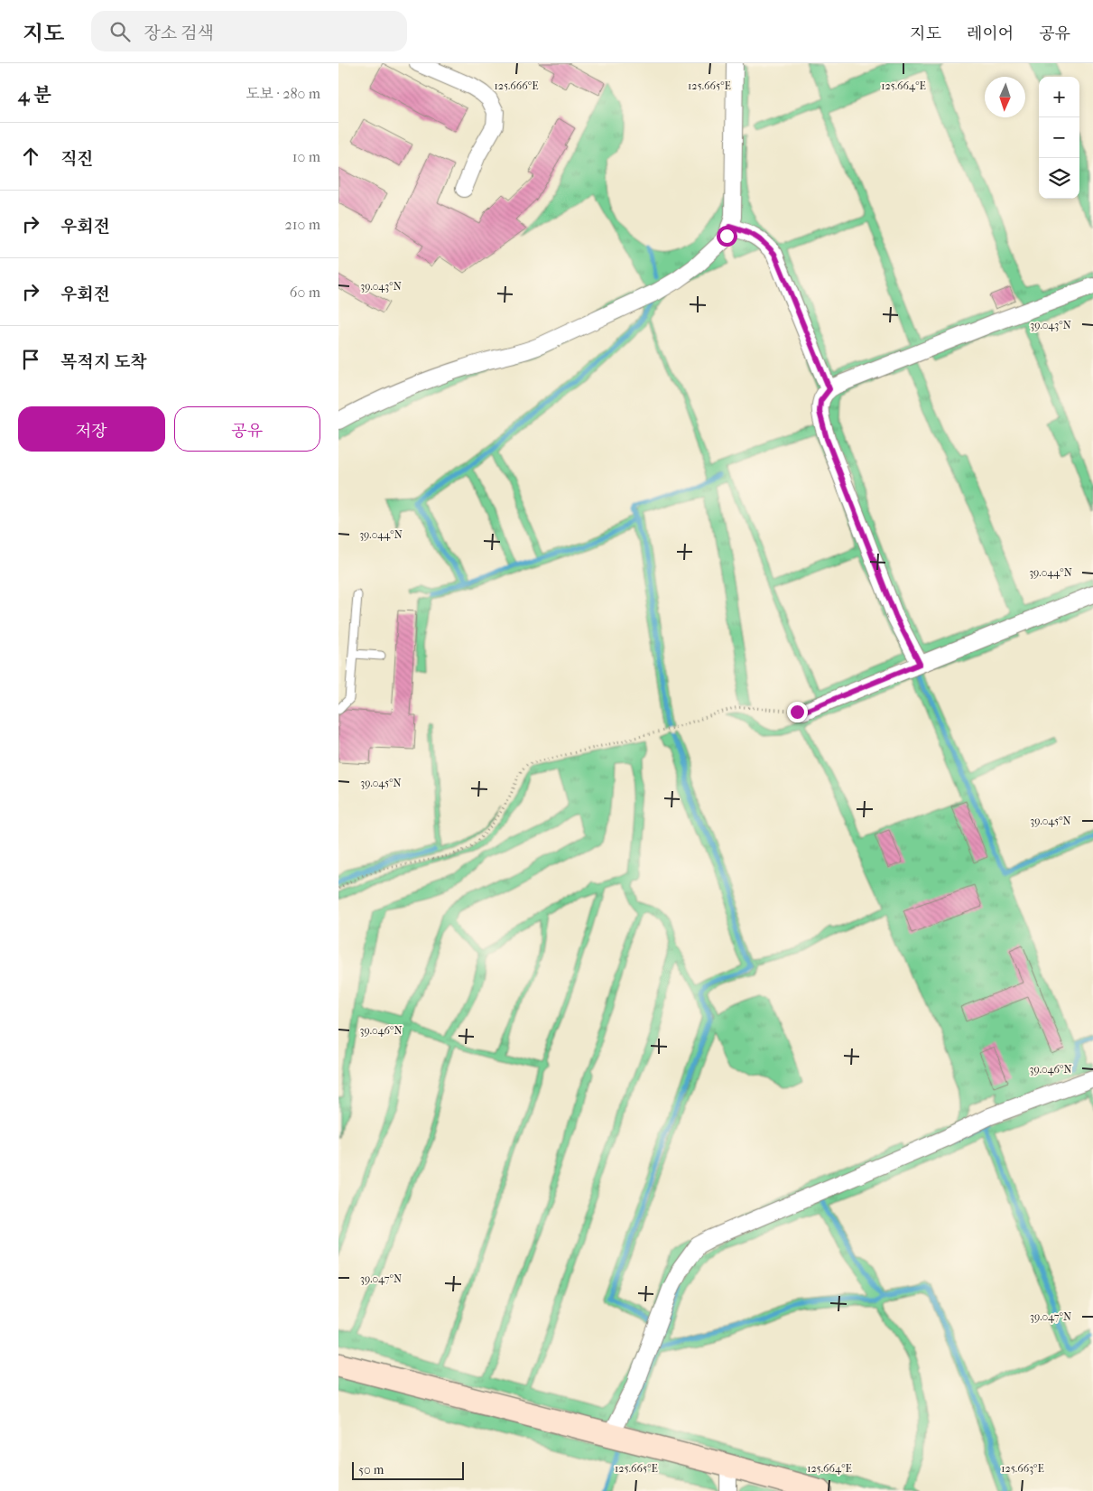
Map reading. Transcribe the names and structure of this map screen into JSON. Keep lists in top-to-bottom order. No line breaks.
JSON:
{"scale_bar":"50 m","north":"bottom","page":{"header":"지도","search":"장소 검색","nav":["지도","레이어","공유"],"heading":["4 분","도보 · 280 m"],"map_buttons":["+","−"],"list":[["직진","10 m"],["우회전","210 m"],["우회전","60 m"],"목적지 도착"],"buttons":["저장","공유"],"scale":"50 m"},"coordinates":["125.666°E","125.665°E","125.664°E","39.043°N","39.044°N","39.045°N","39.046°N","39.047°N","125.663°E"]}
